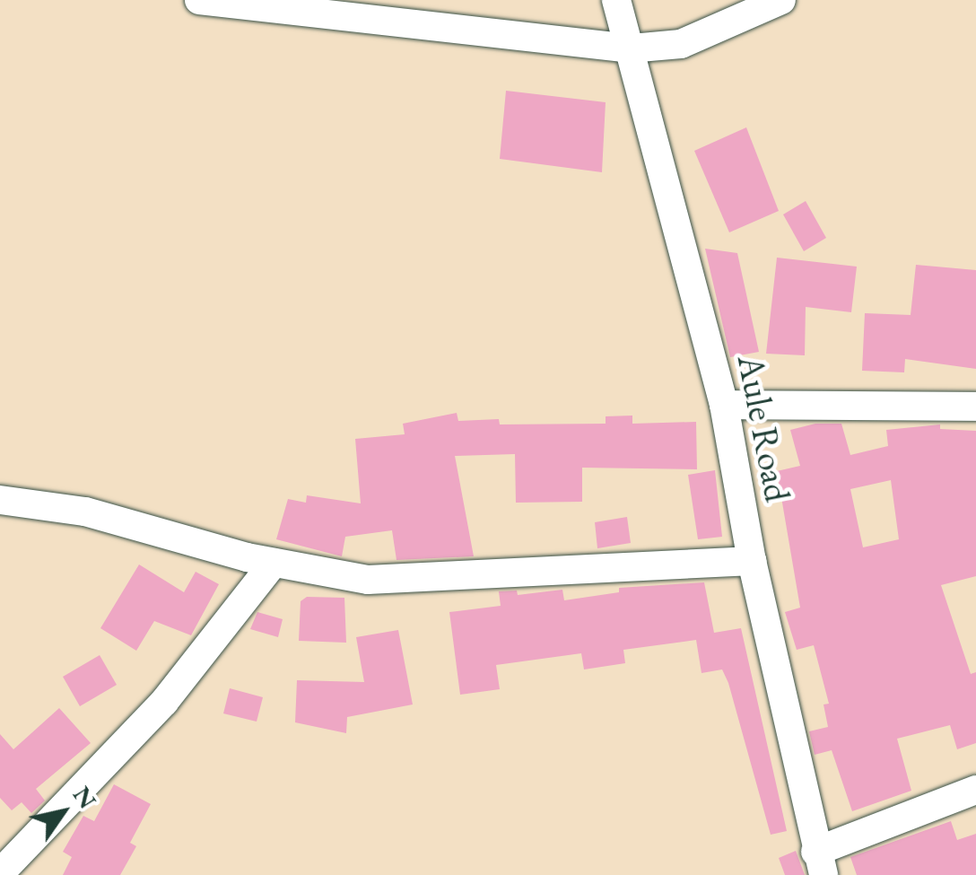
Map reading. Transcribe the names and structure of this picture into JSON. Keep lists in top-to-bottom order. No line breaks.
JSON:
{"streets":{"street":["Aule Road"]},"north":"top right"}
